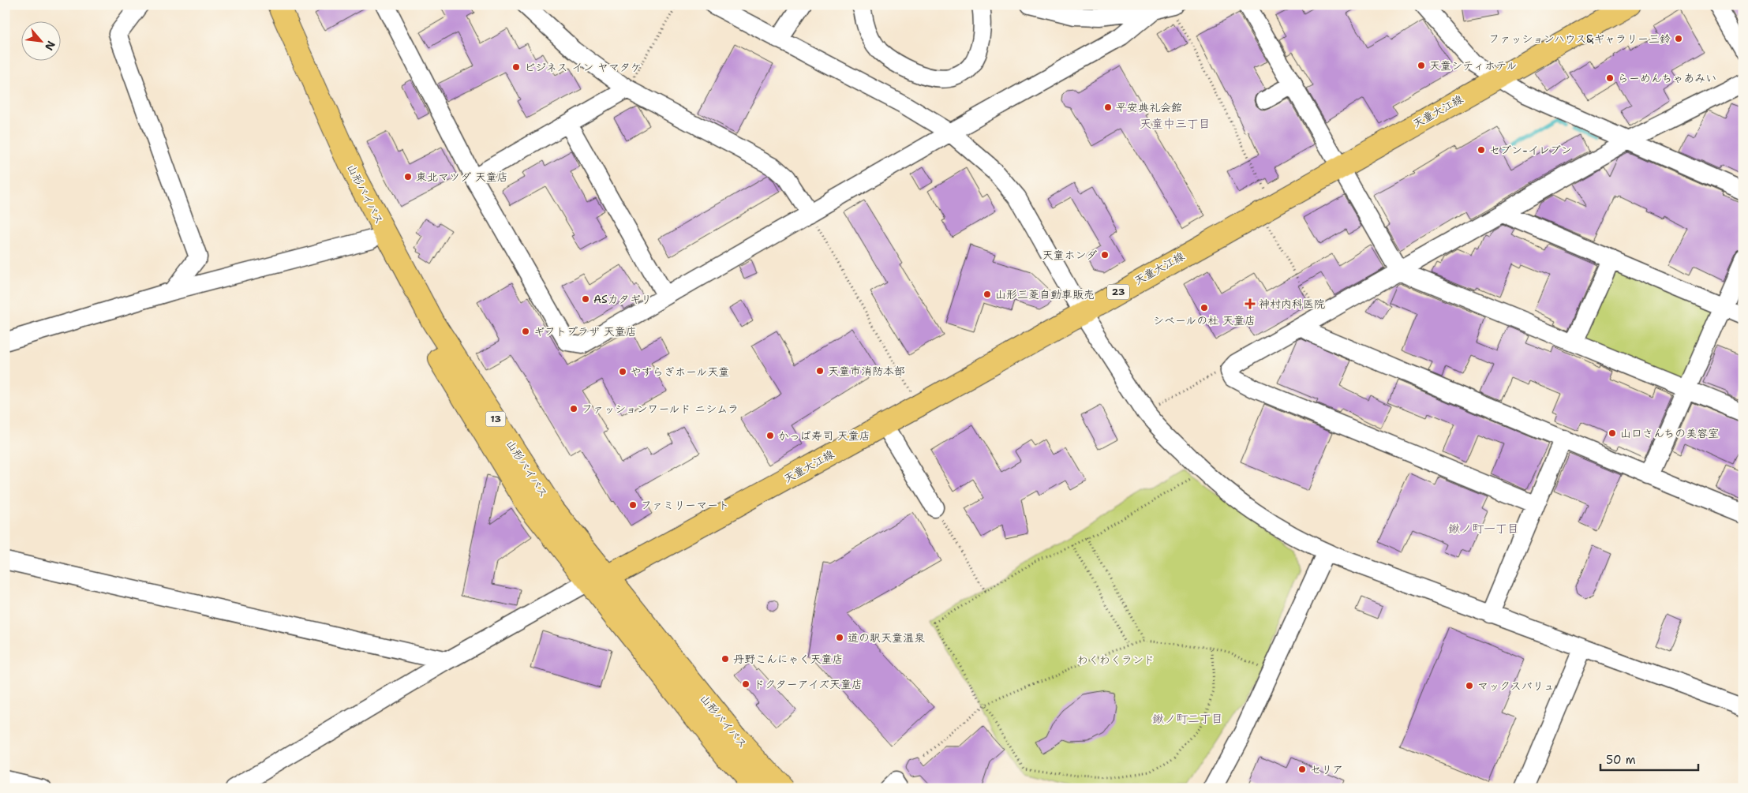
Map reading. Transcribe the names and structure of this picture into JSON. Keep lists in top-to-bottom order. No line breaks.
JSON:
{"streets":{"main road":["天童大江線","山形バイパス","23","13"]},"crossings":[["天童大江線","山形バイパス"]],"districts":["天童中三丁目","鍬ノ町一丁目","鍬ノ町二丁目"],"parks":["わくわくランド"],"places":{"other":["ファッションハウス&ギャラリー三鈴","天童シティホテル","ビジネス イン ヤマタケ","らーめんちゃあみい","平安典礼会館","セブン-イレブン","東北マツダ 天童店","天童ホンダ","山形三菱自動車販売","ASカタギリ","シベールの杜 天童店","ギフトプラザ 天童店","天童市消防本部","やすらぎホール天童","ファッションワールド ニシムラ","山口さんちの美容室","かっぱ寿司 天童店","ファミリーマート","道の駅天童温泉","丹野こんにゃく天童店","ドクターアイズ天童店","マックスバリュ","セリア"],"health":["神村内科医院"]},"scale_bar":"50 m","north":"bottom right"}
